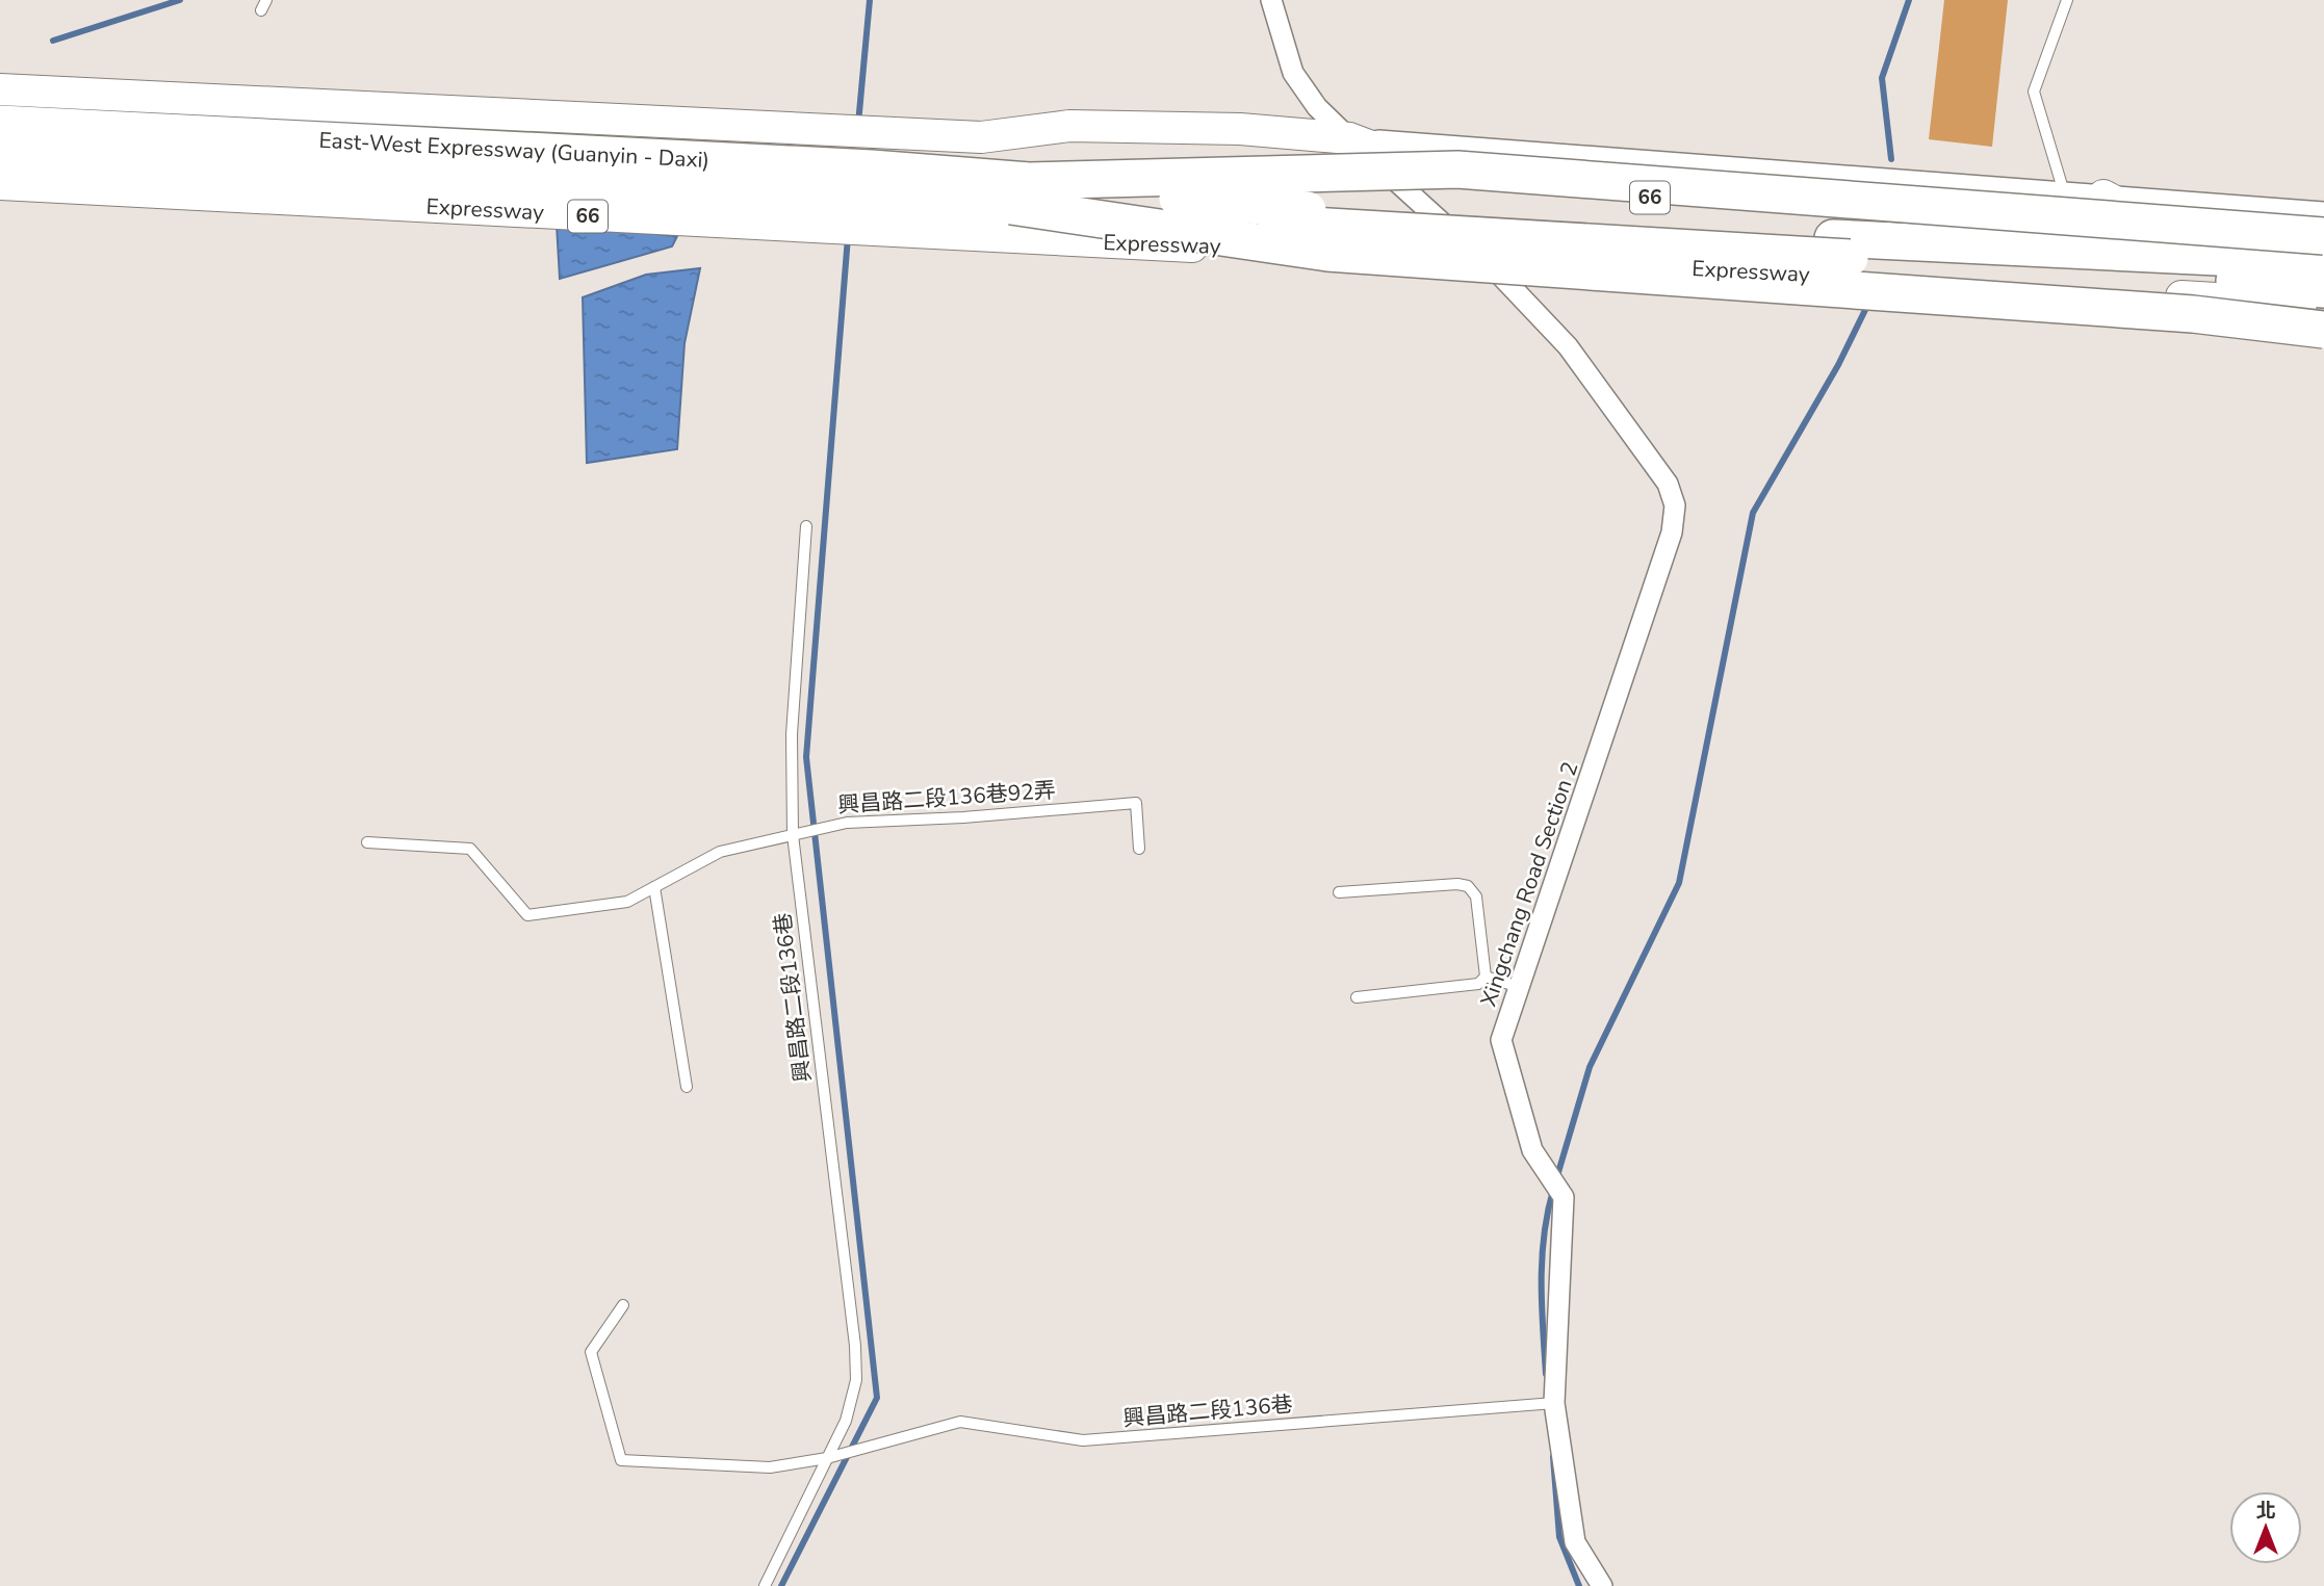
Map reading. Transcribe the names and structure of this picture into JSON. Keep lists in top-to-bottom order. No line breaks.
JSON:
{"streets":{"highway":["East-West Expressway (Guanyin - Daxi)","66"],"main road":["Expressway"],"street":["Xingchang Road Section 2"],"lane":["興昌路二段136巷92弄","興昌路二段136巷"]},"crossings":[["East-West Expressway (Guanyin - Daxi)","66"],["66","Xingchang Road Section 2"],["Expressway","Xingchang Road Section 2"],["興昌路二段136巷92弄","興昌路二段136巷"],["Xingchang Road Section 2","興昌路二段136巷"]],"north":"top"}
